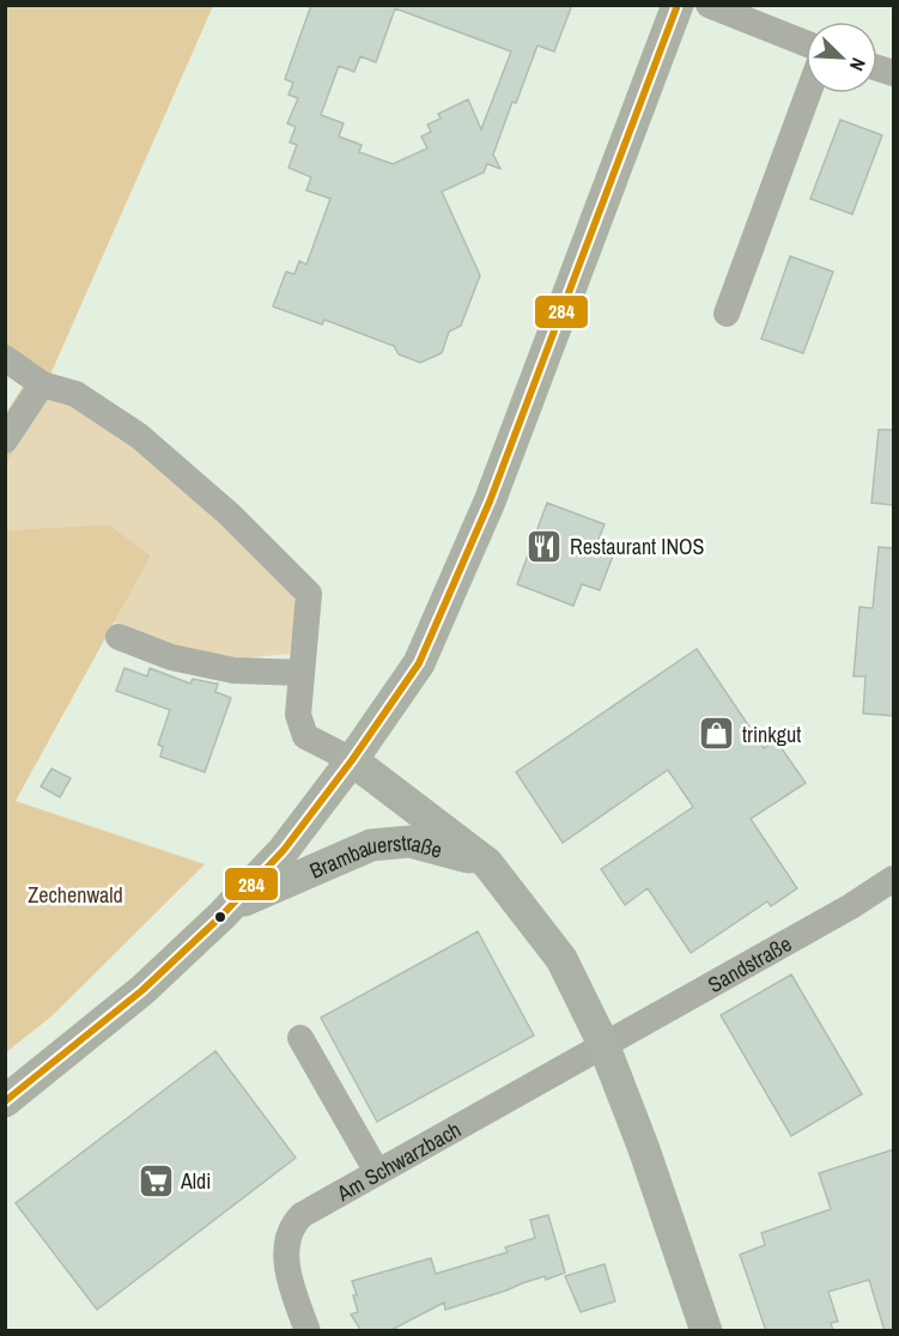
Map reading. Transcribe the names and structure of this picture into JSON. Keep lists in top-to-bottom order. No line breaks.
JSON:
{"streets":{"main road":["Brambauerstraße"],"street":["Sandstraße","Am Schwarzbach"]},"crossings":[["Sandstraße","Am Schwarzbach"]],"parks":["Zechenwald"],"places":{"restaurant":["Restaurant INOS"],"shop":["trinkgut"],"supermarket":["Aldi"]},"lines":["transit line 284"],"north":"bottom right"}
